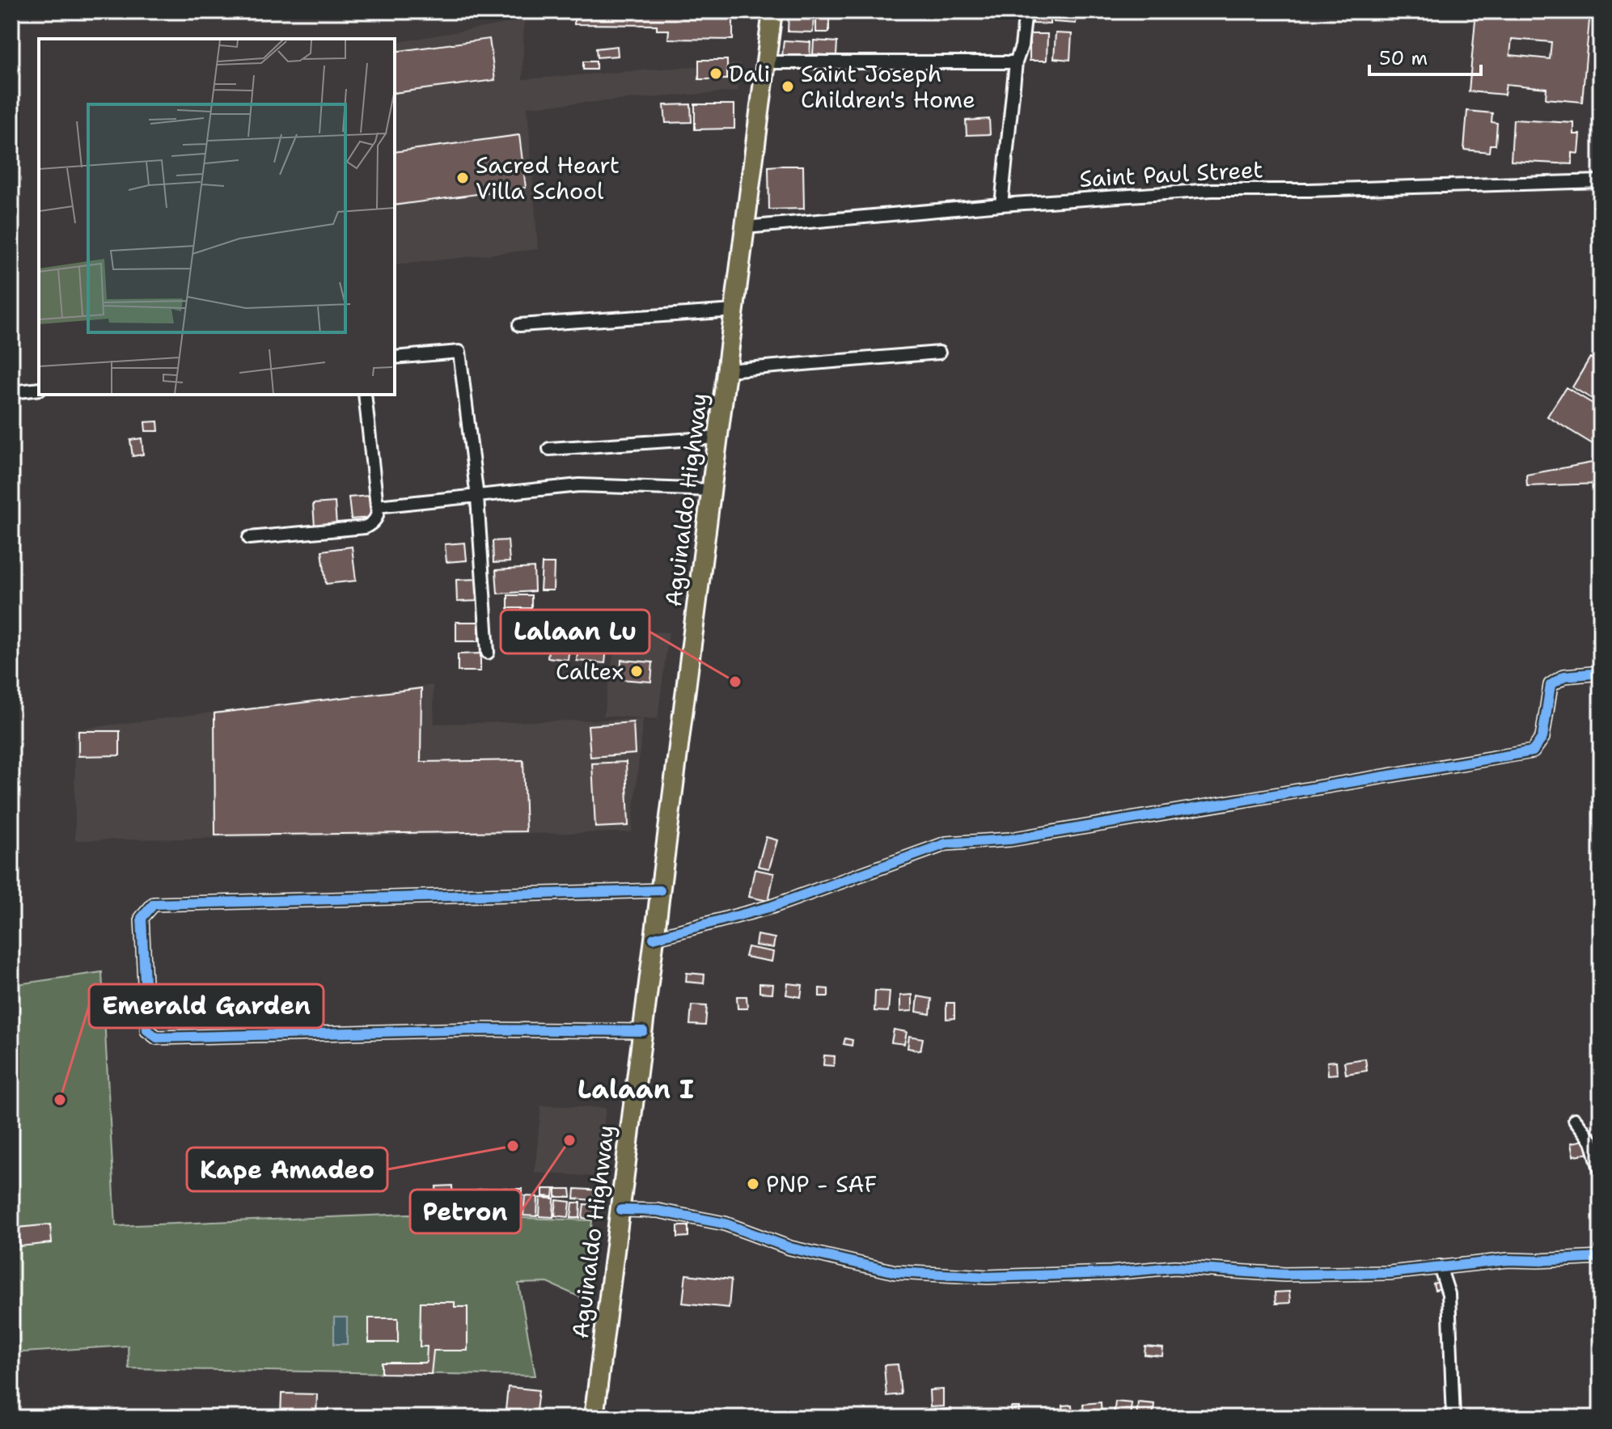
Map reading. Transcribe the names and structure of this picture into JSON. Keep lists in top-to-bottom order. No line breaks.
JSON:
{"streets":{"main road":["Aguinaldo Highway"],"street":["Saint Paul Street"]},"crossings":[["Saint Paul Street","Aguinaldo Highway"]],"districts":["Lalaan I"],"places":["Dali","Saint Joseph Children's Home","Sacred Heart Villa School","Caltex","Lalaan Lu","Emerald Garden","Petron","Kape Amadeo","PNP - SAF"],"scale_bar":"50 m"}
